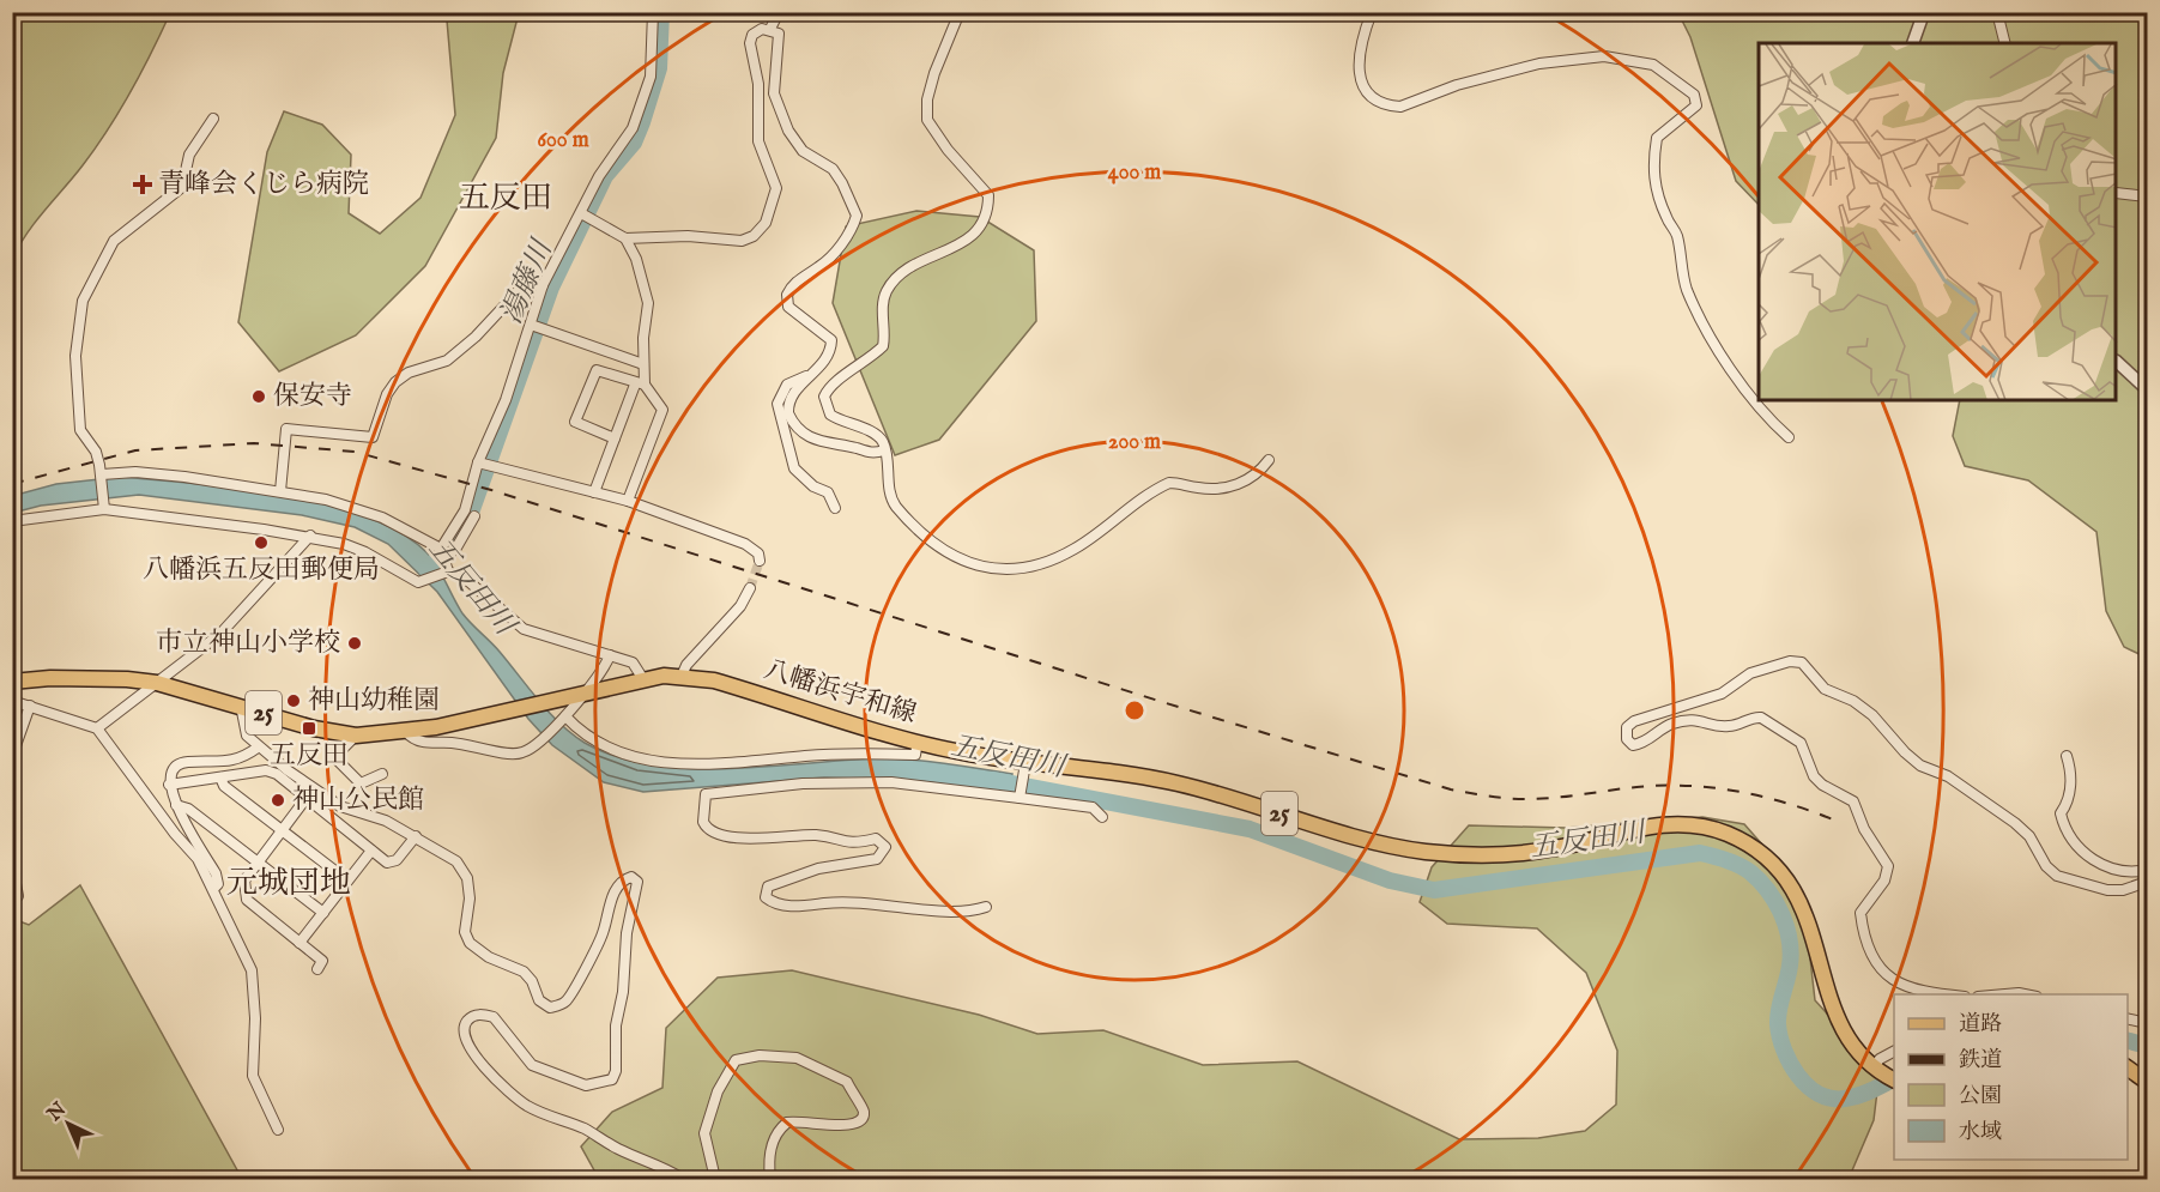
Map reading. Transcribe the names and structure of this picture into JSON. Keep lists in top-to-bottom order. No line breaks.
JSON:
{"streets":{"main road":["八幡浜宇和線","25"]},"districts":["五反田","元城団地"],"water":["湯藤川","五反田川"],"places":{"health":["青峰会くじら病院"],"other":["保安寺","八幡浜五反田郵便局","市立神山小学校","神山幼稚園","神山公民館"],"transit":["五反田"]},"legend":["道路","鉄道","公園","水域"],"north":"top left","rings":["600 m","400 m","200 m"]}
